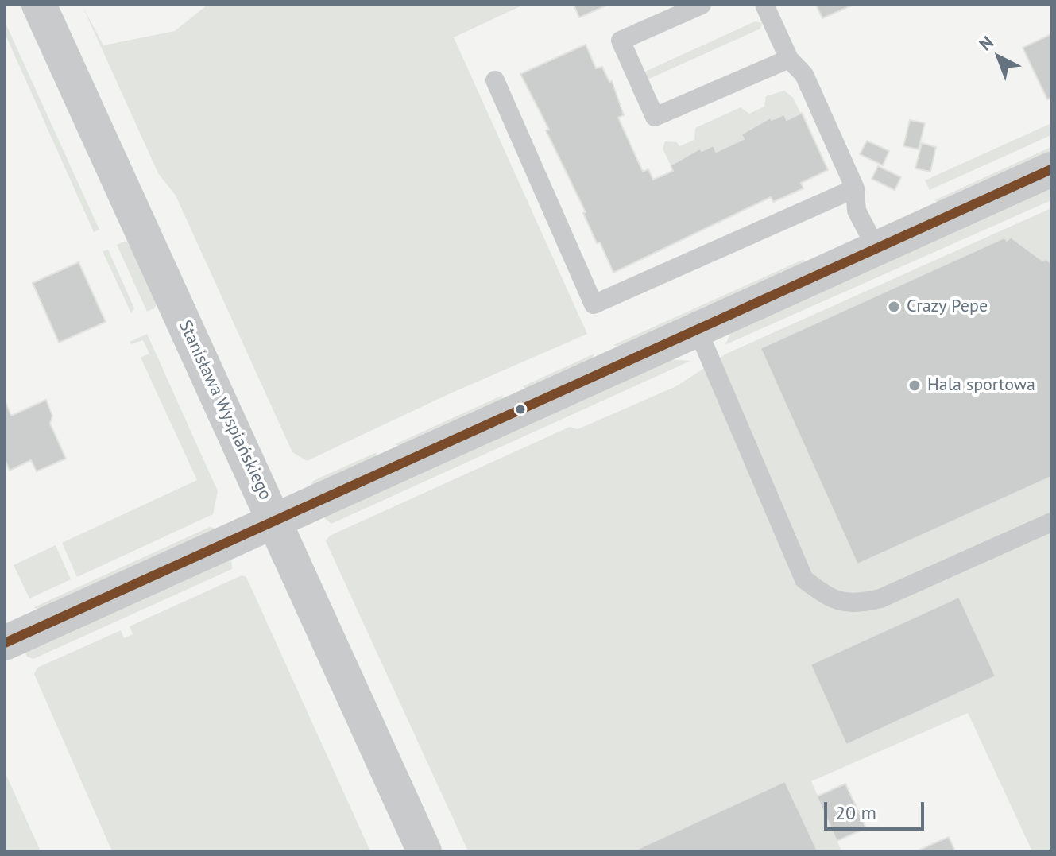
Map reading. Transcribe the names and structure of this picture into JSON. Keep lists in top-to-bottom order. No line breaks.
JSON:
{"streets":{"street":["Stanisława Wyspiańskiego"]},"places":["Crazy Pepe","Hala sportowa"],"scale_bar":"20 m","north":"top left"}
